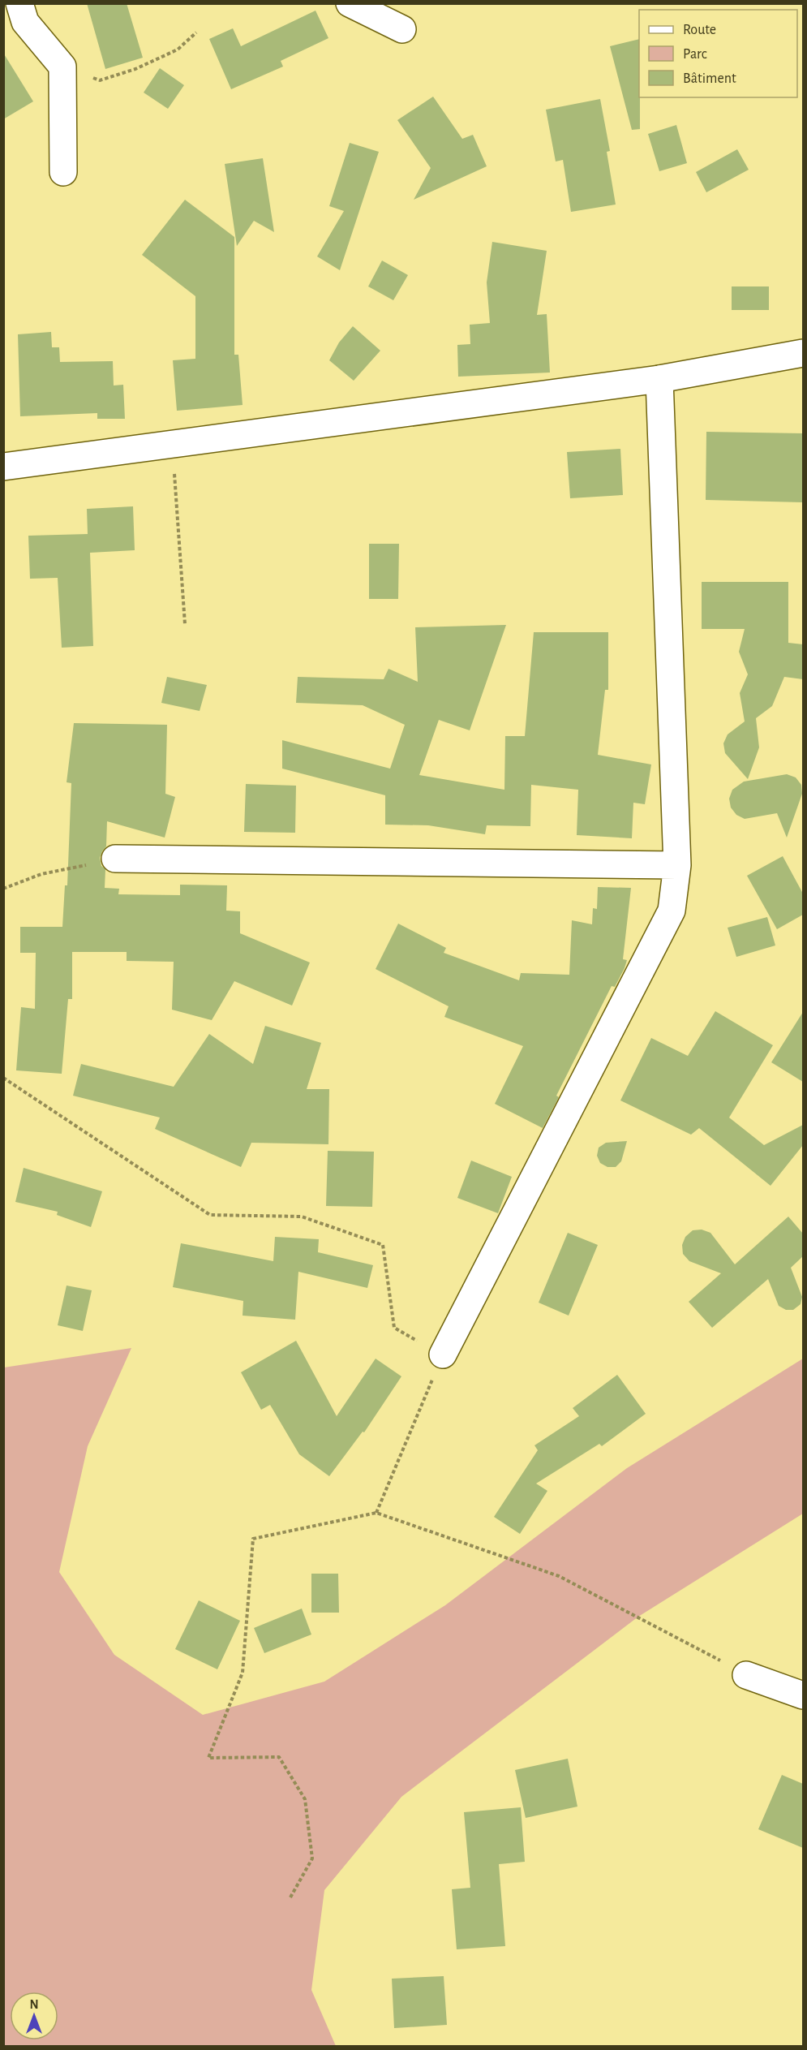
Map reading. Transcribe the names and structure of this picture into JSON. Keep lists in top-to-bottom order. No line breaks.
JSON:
{"legend":["Route","Parc","Bâtiment"],"north":"top"}
